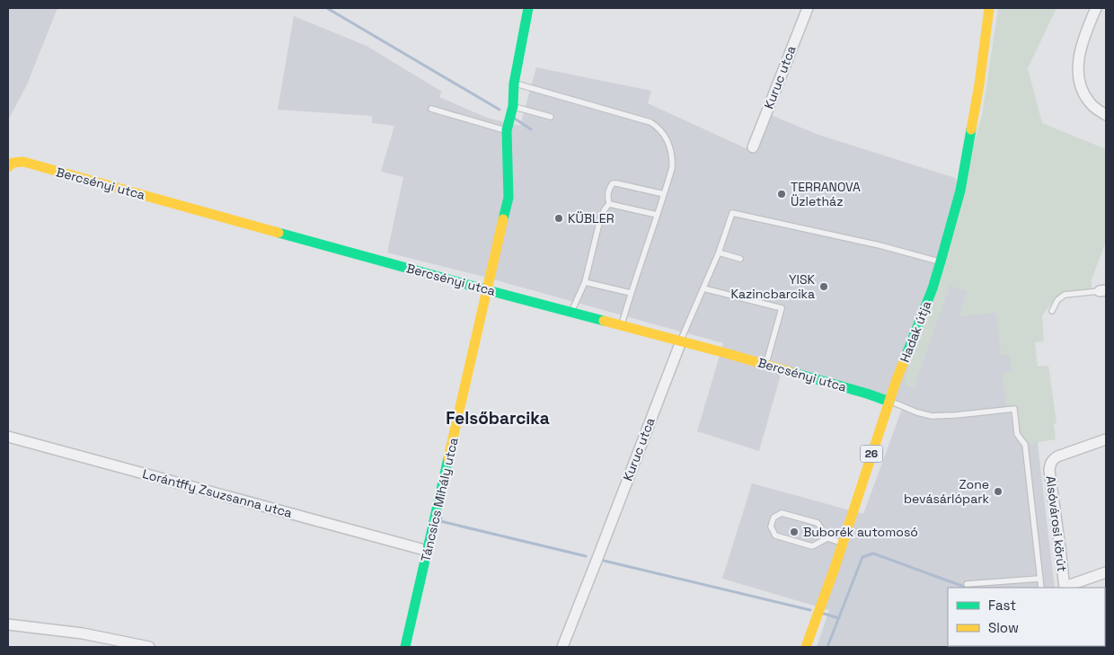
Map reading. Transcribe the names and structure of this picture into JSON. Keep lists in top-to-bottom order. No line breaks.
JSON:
{"streets":{"street":["Kuruc utca","Bercsényi utca","Hadak útja","26","Lorántffy Zsuzsanna utca","Táncsics Mihály utca","Alsóvárosi körút"]},"crossings":[["Kuruc utca","Bercsényi utca"],["Kuruc utca","Hadak útja"],["Bercsényi utca","Hadak útja"],["Bercsényi utca","Táncsics Mihály utca"],["Lorántffy Zsuzsanna utca","Táncsics Mihály utca"]],"districts":["Felsőbarcika"],"places":["TERRANOVA Üzletház","KÜBLER","YISK Kazincbarcika","Zone bevásárlópark","Buborék automosó"],"legend":["Fast","Slow"]}
